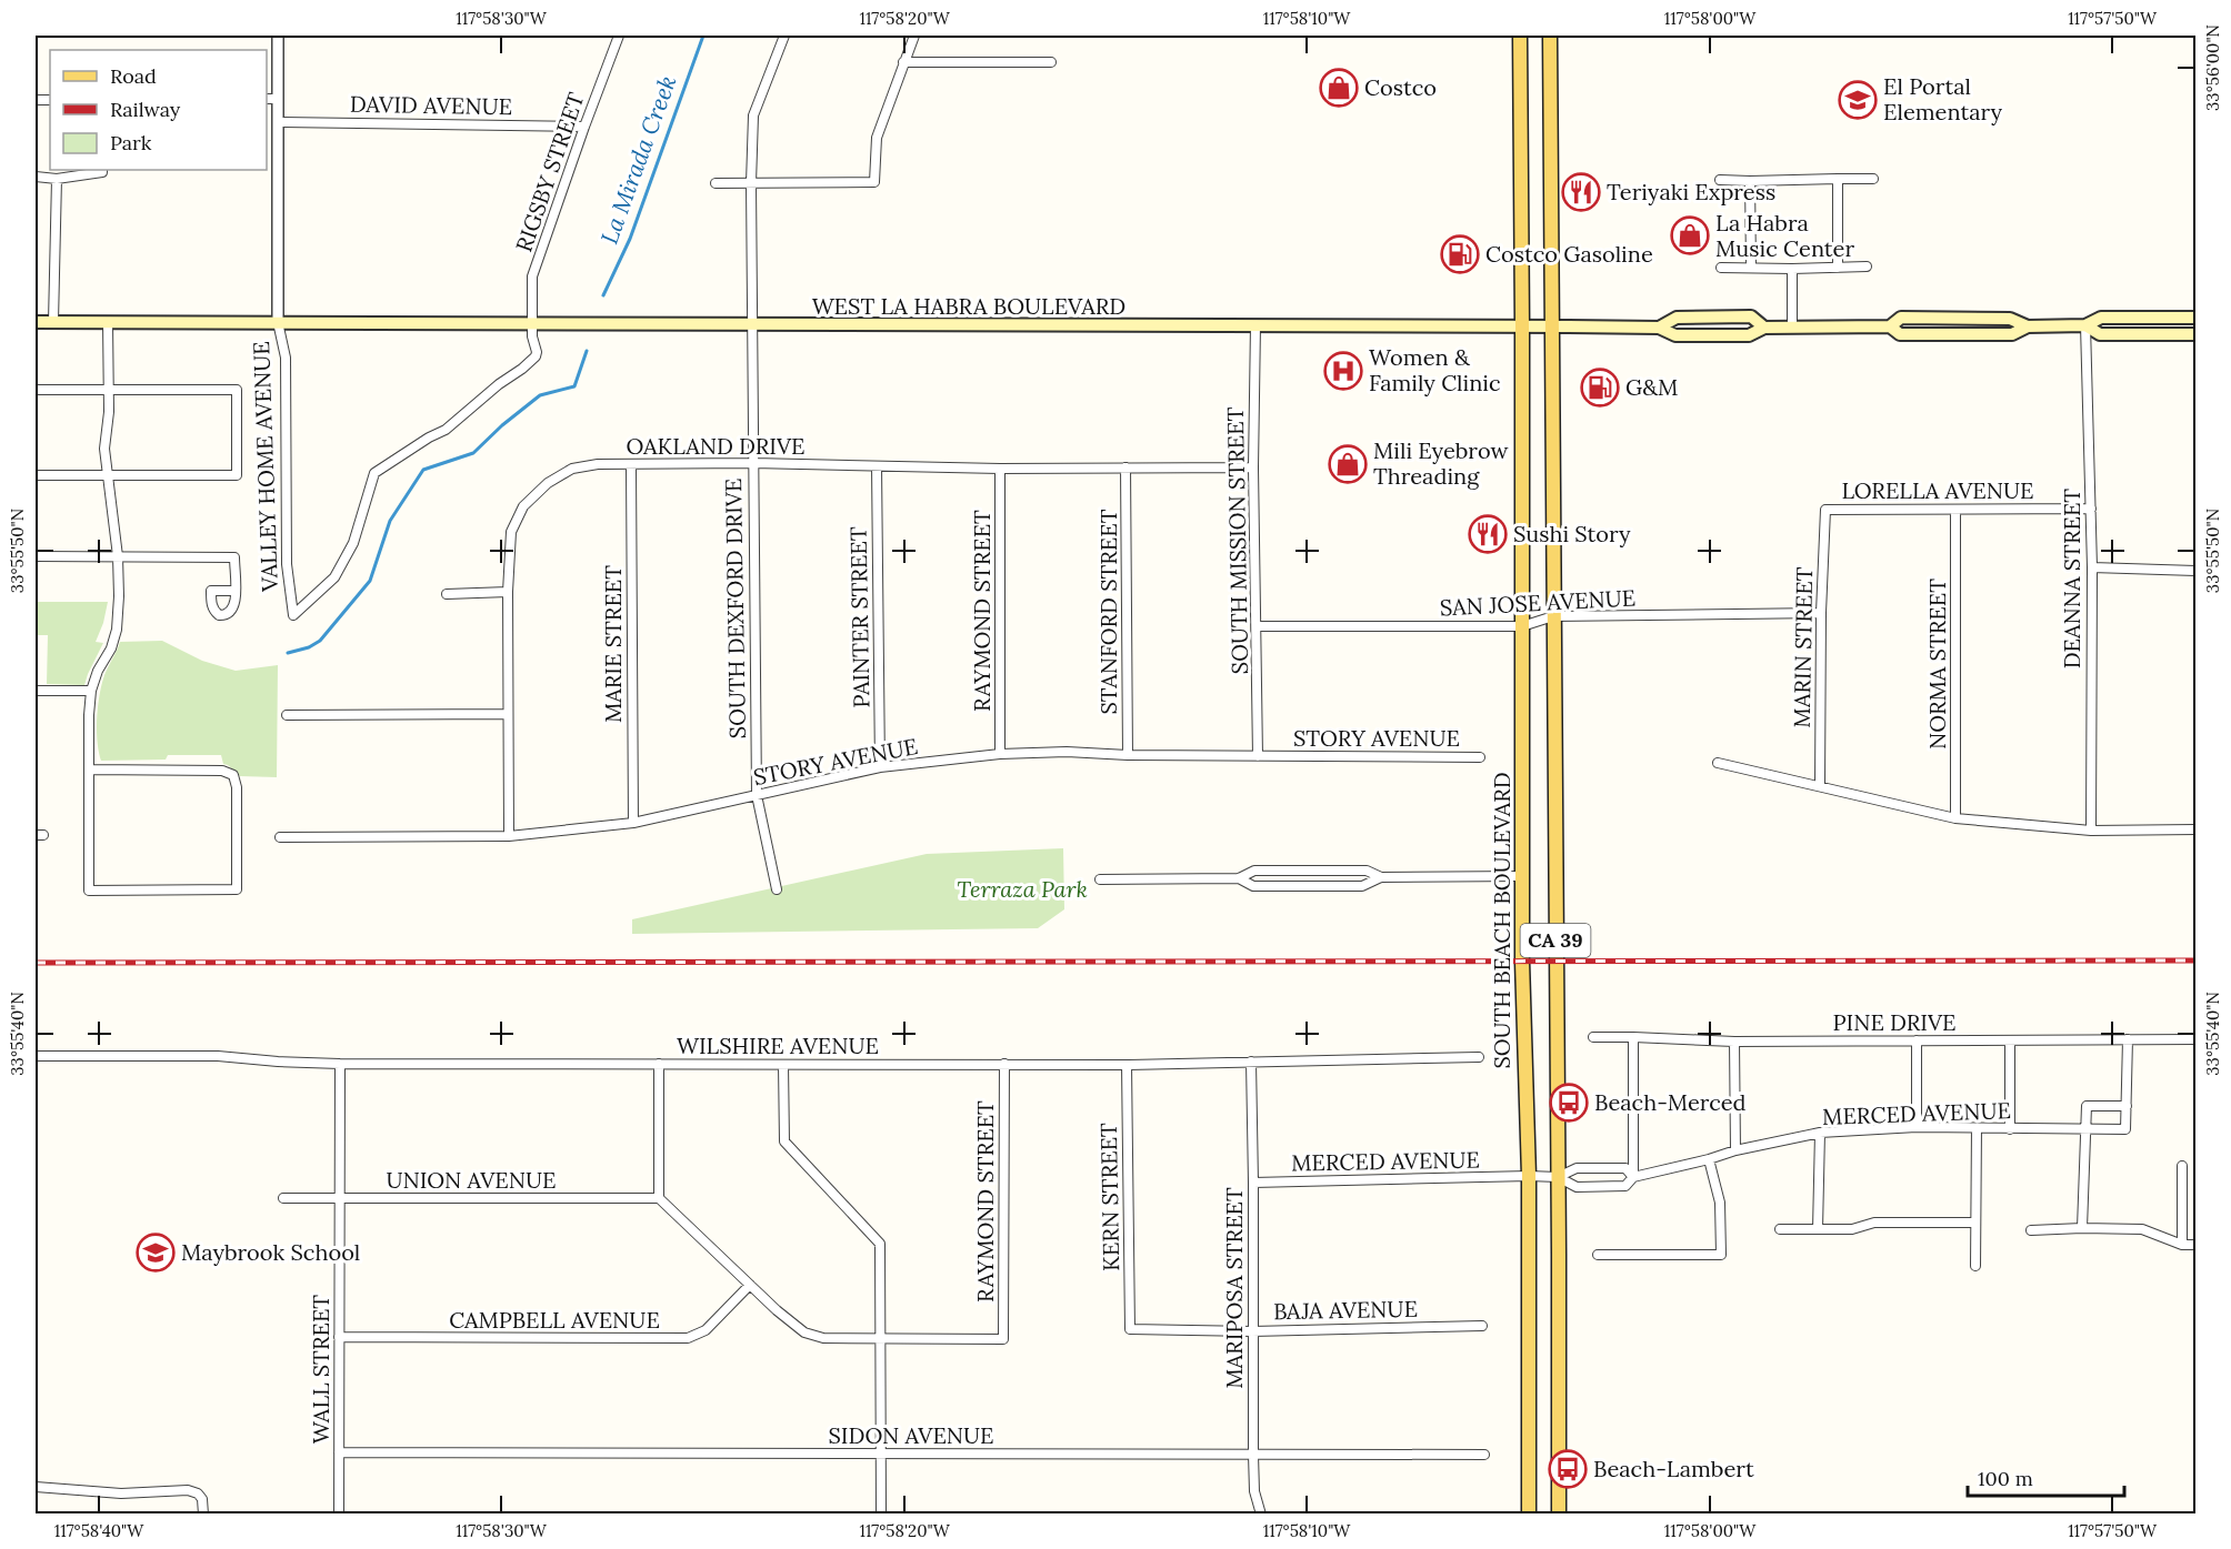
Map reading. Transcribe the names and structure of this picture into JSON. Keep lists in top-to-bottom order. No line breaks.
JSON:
{"streets":{"main road":["WEST LA HABRA BOULEVARD","SOUTH BEACH BOULEVARD","CA 39"],"street":["DAVID AVENUE","RIGSBY STREET","OAKLAND DRIVE","VALLEY HOME AVENUE","LORELLA AVENUE","SOUTH MISSION STREET","DEANNA STREET","SAN JOSE AVENUE","SOUTH DEXFORD DRIVE","RAYMOND STREET","STANFORD STREET","PAINTER STREET","MARIE STREET","MARIN STREET","NORMA STREET","STORY AVENUE","PINE DRIVE","WILSHIRE AVENUE","MERCED AVENUE","UNION AVENUE","KERN STREET","MARIPOSA STREET","BAJA AVENUE","CAMPBELL AVENUE","WALL STREET","SIDON AVENUE"]},"crossings":[["DAVID AVENUE","RIGSBY STREET"],["DAVID AVENUE","VALLEY HOME AVENUE"],["RIGSBY STREET","WEST LA HABRA BOULEVARD"],["RIGSBY STREET","VALLEY HOME AVENUE"],["WEST LA HABRA BOULEVARD","VALLEY HOME AVENUE"],["WEST LA HABRA BOULEVARD","SOUTH MISSION STREET"],["WEST LA HABRA BOULEVARD","DEANNA STREET"],["WEST LA HABRA BOULEVARD","SOUTH DEXFORD DRIVE"],["WEST LA HABRA BOULEVARD","SOUTH BEACH BOULEVARD"],["WEST LA HABRA BOULEVARD","CA 39"],["OAKLAND DRIVE","SOUTH MISSION STREET"],["OAKLAND DRIVE","SOUTH DEXFORD DRIVE"],["OAKLAND DRIVE","RAYMOND STREET"],["OAKLAND DRIVE","STANFORD STREET"],["OAKLAND DRIVE","PAINTER STREET"],["OAKLAND DRIVE","MARIE STREET"],["OAKLAND DRIVE","STORY AVENUE"],["LORELLA AVENUE","DEANNA STREET"],["LORELLA AVENUE","MARIN STREET"],["LORELLA AVENUE","NORMA STREET"],["SOUTH MISSION STREET","SAN JOSE AVENUE"],["SOUTH MISSION STREET","STORY AVENUE"],["SAN JOSE AVENUE","MARIN STREET"],["SAN JOSE AVENUE","SOUTH BEACH BOULEVARD"],["SAN JOSE AVENUE","CA 39"],["SOUTH DEXFORD DRIVE","STORY AVENUE"],["RAYMOND STREET","STORY AVENUE"],["RAYMOND STREET","WILSHIRE AVENUE"],["STANFORD STREET","STORY AVENUE"],["PAINTER STREET","STORY AVENUE"],["MARIE STREET","STORY AVENUE"],["SOUTH BEACH BOULEVARD","CA 39"],["SOUTH BEACH BOULEVARD","MERCED AVENUE"],["CA 39","MERCED AVENUE"],["WILSHIRE AVENUE","KERN STREET"],["WILSHIRE AVENUE","MARIPOSA STREET"],["WILSHIRE AVENUE","WALL STREET"],["MERCED AVENUE","MARIPOSA STREET"],["UNION AVENUE","WALL STREET"],["KERN STREET","BAJA AVENUE"],["MARIPOSA STREET","BAJA AVENUE"],["MARIPOSA STREET","SIDON AVENUE"],["CAMPBELL AVENUE","WALL STREET"],["WALL STREET","SIDON AVENUE"]],"water":["La Mirada Creek"],"parks":["Terraza Park"],"places":{"shop":["Costco","La Habra Music Center","Mili Eyebrow Threading"],"school or university":["El Portal Elementary","Maybrook School"],"restaurant":["Teriyaki Express","Sushi Story"],"fuel station":["Costco Gasoline","G&M"],"hospital":["Women & Family Clinic"],"bus stop":["Beach-Merced","Beach-Lambert"]},"legend":["Road","Railway","Park"],"scale_bar":"100 m","coordinates":["117°58'30\"W","117°58'20\"W","117°58'10\"W","117°58'00\"W","117°57'50\"W","33°56'00\"N","33°55'50\"N","33°55'40\"N","117°58'40\"W"]}
